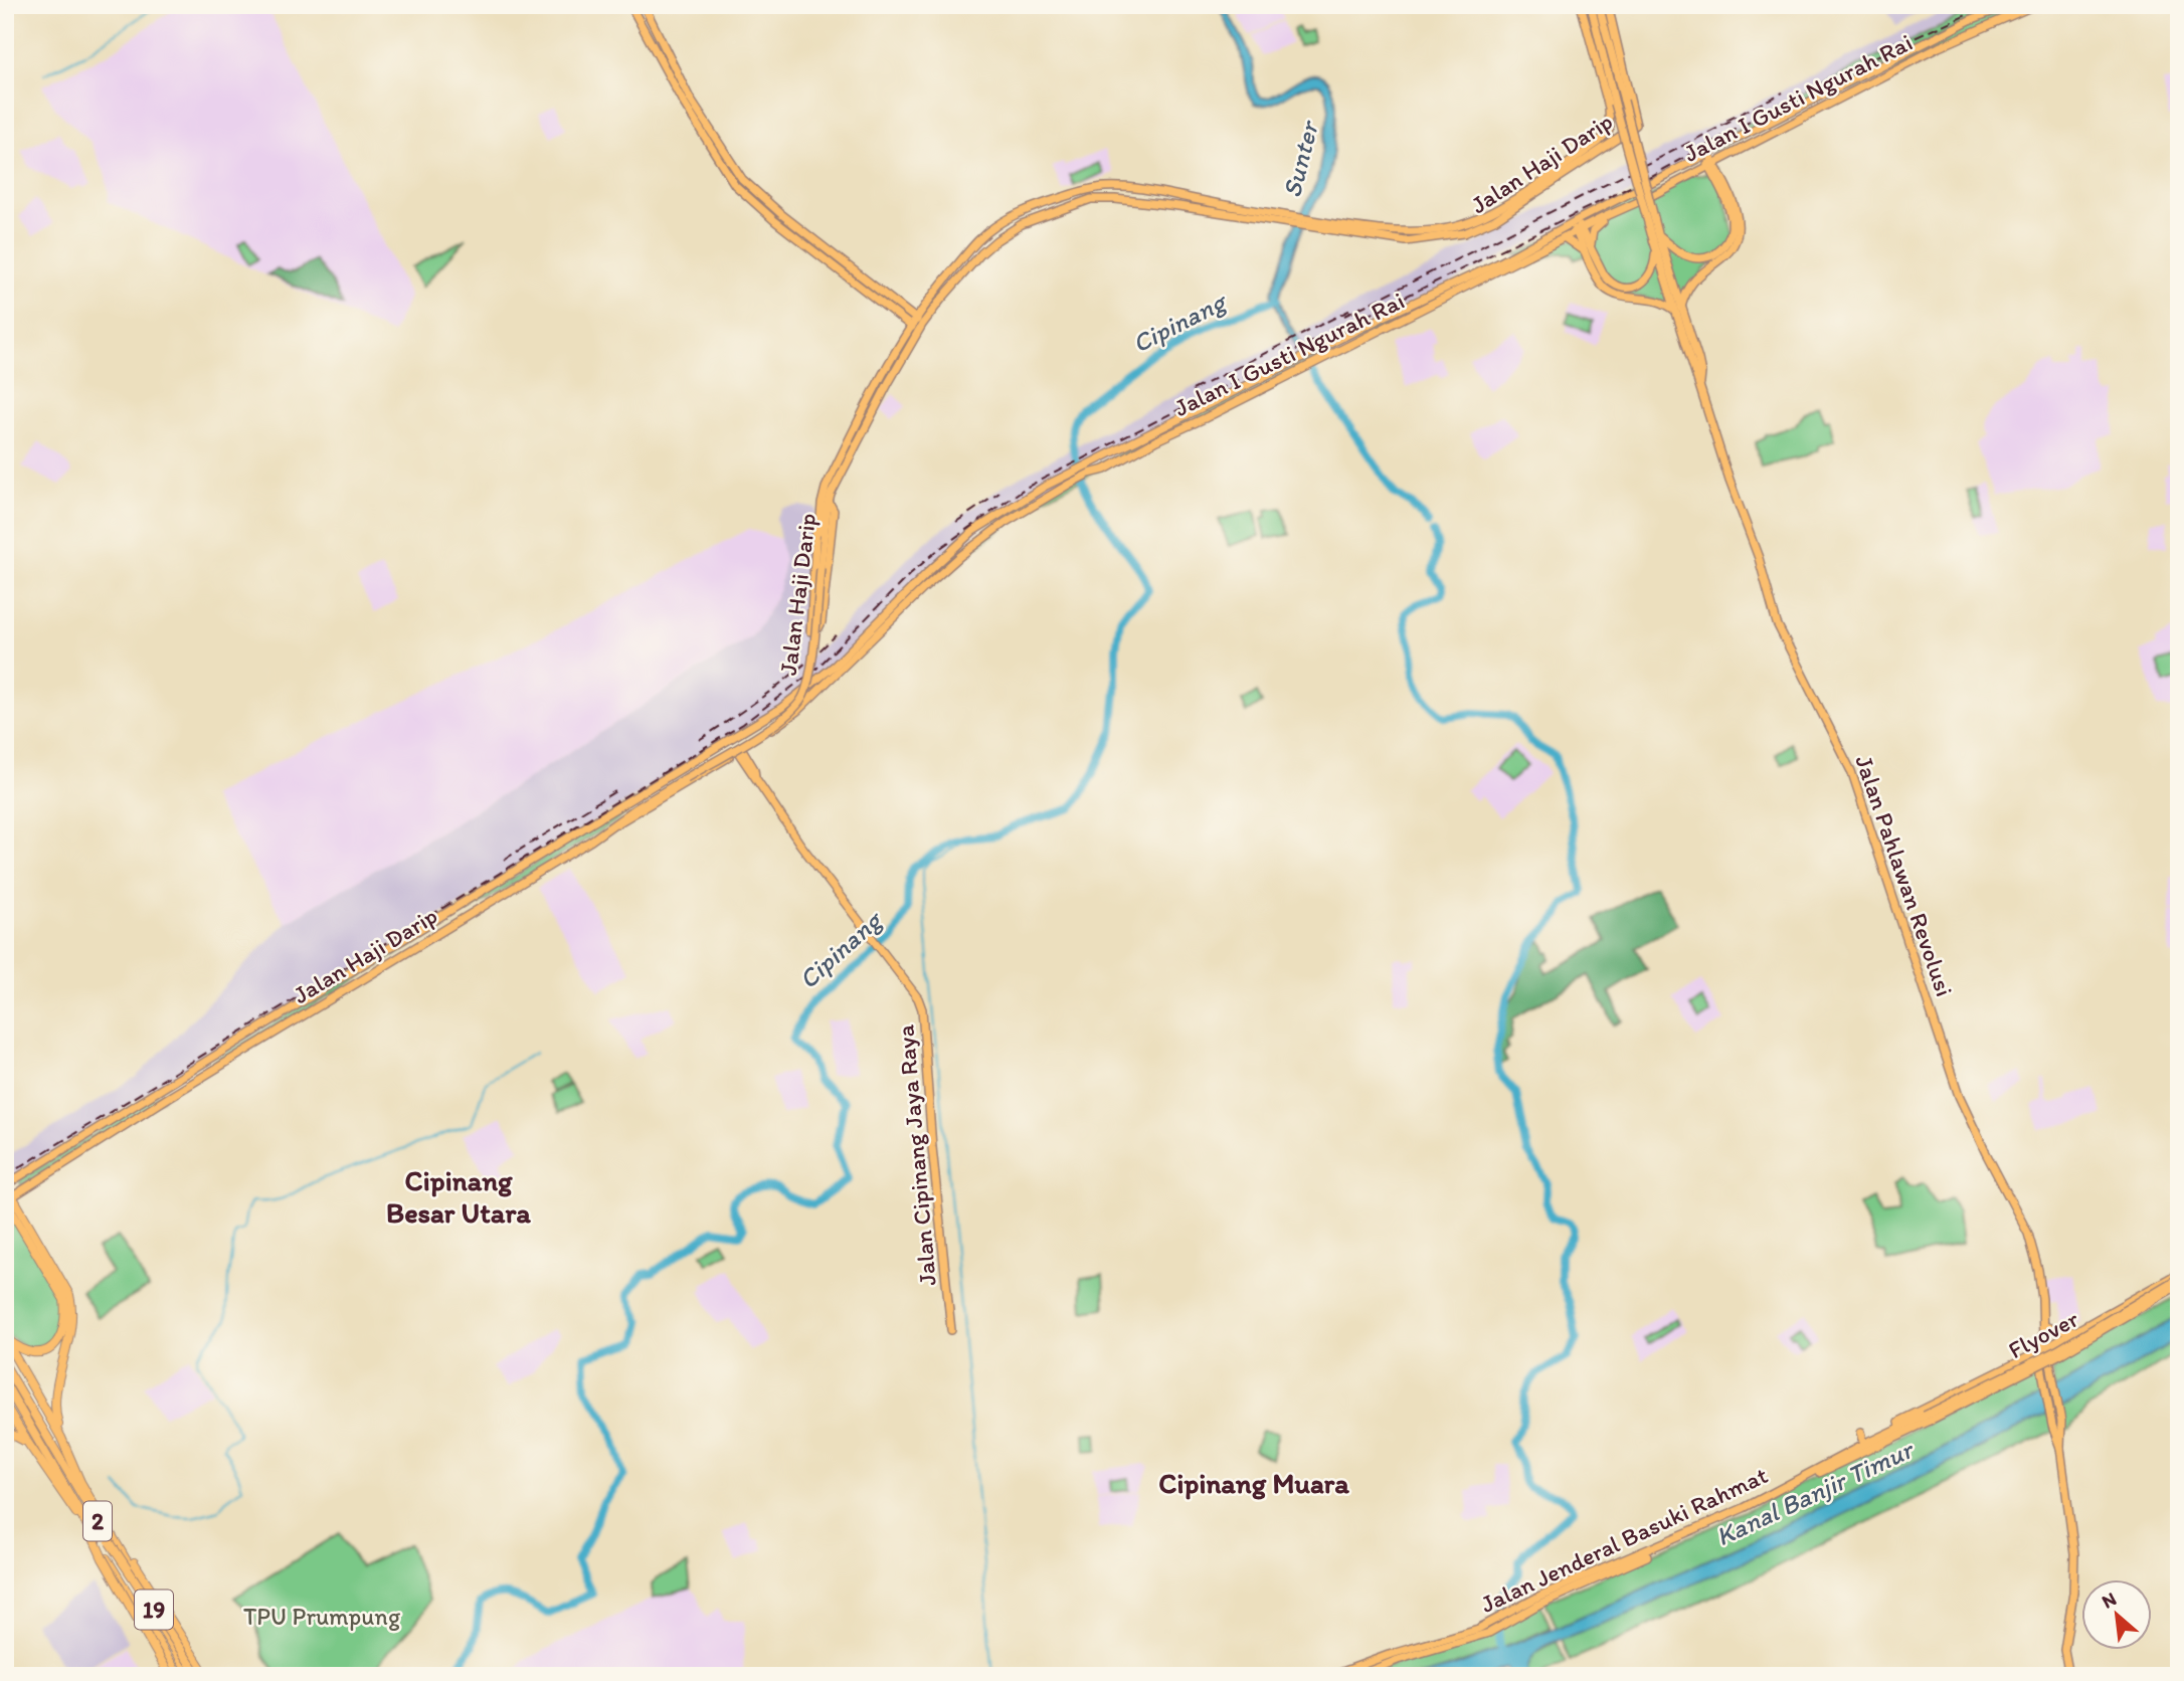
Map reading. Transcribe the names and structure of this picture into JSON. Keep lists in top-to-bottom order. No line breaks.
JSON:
{"streets":{"highway":["2","19"],"main road":["Jalan I Gusti Ngurah Rai","Jalan Haji Darip","Jalan Pahlawan Revolusi","Jalan Cipinang Jaya Raya","Flyover","Jalan Jenderal Basuki Rahmat"]},"crossings":[["Jalan I Gusti Ngurah Rai","Jalan Haji Darip"],["Jalan I Gusti Ngurah Rai","Jalan Pahlawan Revolusi"],["Jalan I Gusti Ngurah Rai","Jalan Cipinang Jaya Raya"],["Jalan Pahlawan Revolusi","Jalan Jenderal Basuki Rahmat"],["Flyover","Jalan Jenderal Basuki Rahmat"],["2","19"]],"districts":["Cipinang Besar Utara","Cipinang Muara"],"water":["Sunter","Cipinang","Kanal Banjir Timur"],"parks":["TPU Prumpung"],"north":"top left"}
